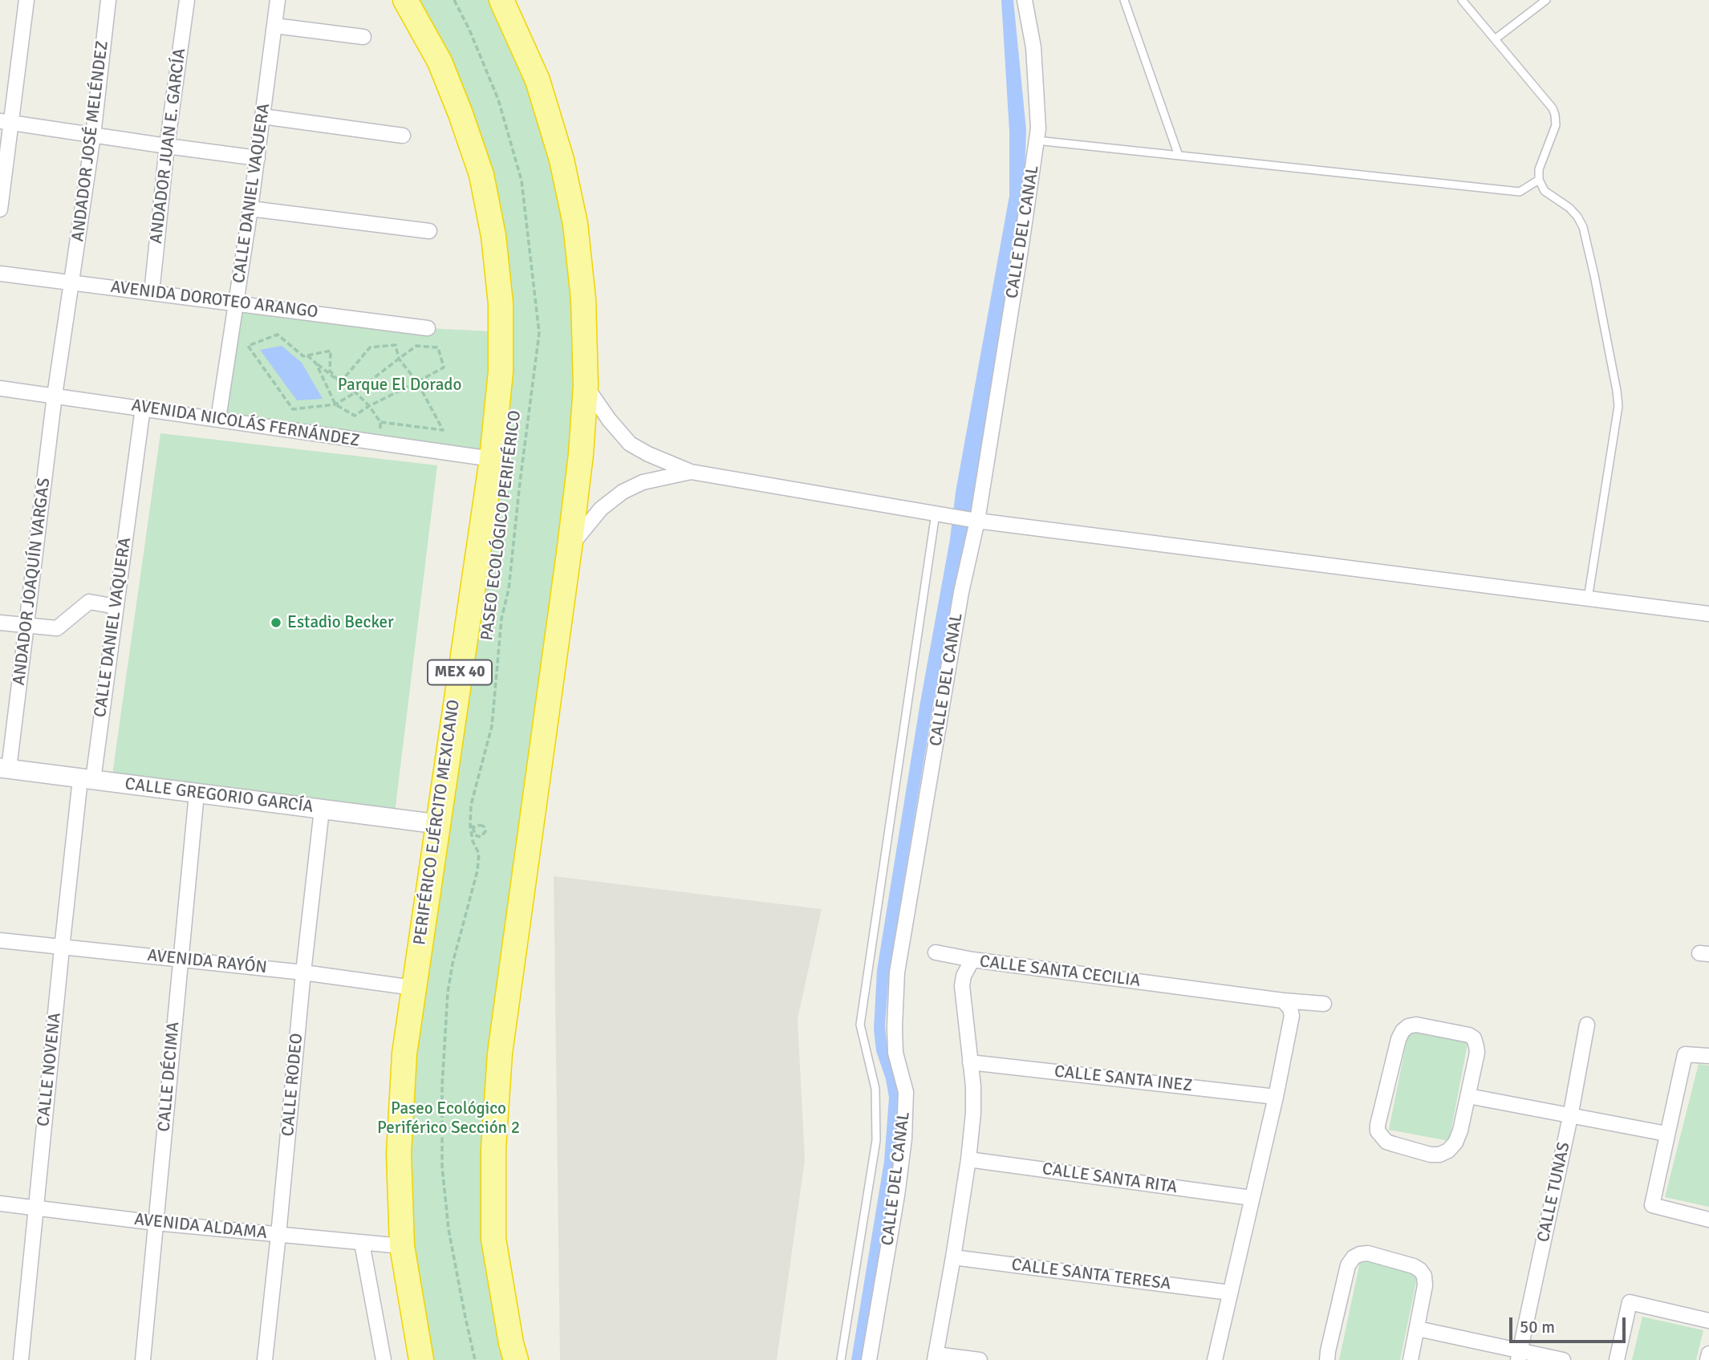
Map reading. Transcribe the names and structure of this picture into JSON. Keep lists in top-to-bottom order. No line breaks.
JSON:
{"streets":{"highway":["MEX 40","PERIFÉRICO EJÉRCITO MEXICANO"],"street":["ANDADOR JOSÉ MELÉNDEZ","ANDADOR JUAN E. GARCÍA","CALLE DANIEL VAQUERA","CALLE DEL CANAL","AVENIDA DOROTEO ARANGO","AVENIDA NICOLÁS FERNÁNDEZ","ANDADOR JOAQUÍN VARGAS","CALLE GREGORIO GARCÍA","AVENIDA RAYÓN","CALLE SANTA CECILIA","CALLE NOVENA","CALLE DÉCIMA","CALLE SANTA INEZ","CALLE RODEO","CALLE SANTA RITA","CALLE TUNAS","AVENIDA ALDAMA","CALLE SANTA TERESA"],"path":["PASEO ECOLÓGICO PERIFÉRICO"]},"crossings":[["ANDADOR JOSÉ MELÉNDEZ","AVENIDA DOROTEO ARANGO"],["ANDADOR JOSÉ MELÉNDEZ","AVENIDA NICOLÁS FERNÁNDEZ"],["ANDADOR JOSÉ MELÉNDEZ","ANDADOR JOAQUÍN VARGAS"],["ANDADOR JUAN E. GARCÍA","AVENIDA DOROTEO ARANGO"],["CALLE DANIEL VAQUERA","AVENIDA DOROTEO ARANGO"],["CALLE DANIEL VAQUERA","AVENIDA NICOLÁS FERNÁNDEZ"],["CALLE DANIEL VAQUERA","CALLE GREGORIO GARCÍA"],["CALLE DANIEL VAQUERA","CALLE NOVENA"],["AVENIDA NICOLÁS FERNÁNDEZ","ANDADOR JOAQUÍN VARGAS"],["AVENIDA NICOLÁS FERNÁNDEZ","PERIFÉRICO EJÉRCITO MEXICANO"],["ANDADOR JOAQUÍN VARGAS","CALLE GREGORIO GARCÍA"],["CALLE GREGORIO GARCÍA","PERIFÉRICO EJÉRCITO MEXICANO"],["CALLE GREGORIO GARCÍA","CALLE NOVENA"],["CALLE GREGORIO GARCÍA","CALLE DÉCIMA"],["CALLE GREGORIO GARCÍA","CALLE RODEO"],["PERIFÉRICO EJÉRCITO MEXICANO","AVENIDA RAYÓN"],["PERIFÉRICO EJÉRCITO MEXICANO","AVENIDA ALDAMA"],["AVENIDA RAYÓN","CALLE NOVENA"],["AVENIDA RAYÓN","CALLE DÉCIMA"],["AVENIDA RAYÓN","CALLE RODEO"],["CALLE SANTA CECILIA","CALLE SANTA INEZ"],["CALLE SANTA CECILIA","CALLE SANTA RITA"],["CALLE SANTA CECILIA","CALLE SANTA TERESA"],["CALLE NOVENA","AVENIDA ALDAMA"],["CALLE DÉCIMA","AVENIDA ALDAMA"],["CALLE RODEO","AVENIDA ALDAMA"]],"parks":["Parque El Dorado","Paseo Ecológico Periférico Sección 2"],"places":["Estadio Becker"],"scale_bar":"50 m"}
